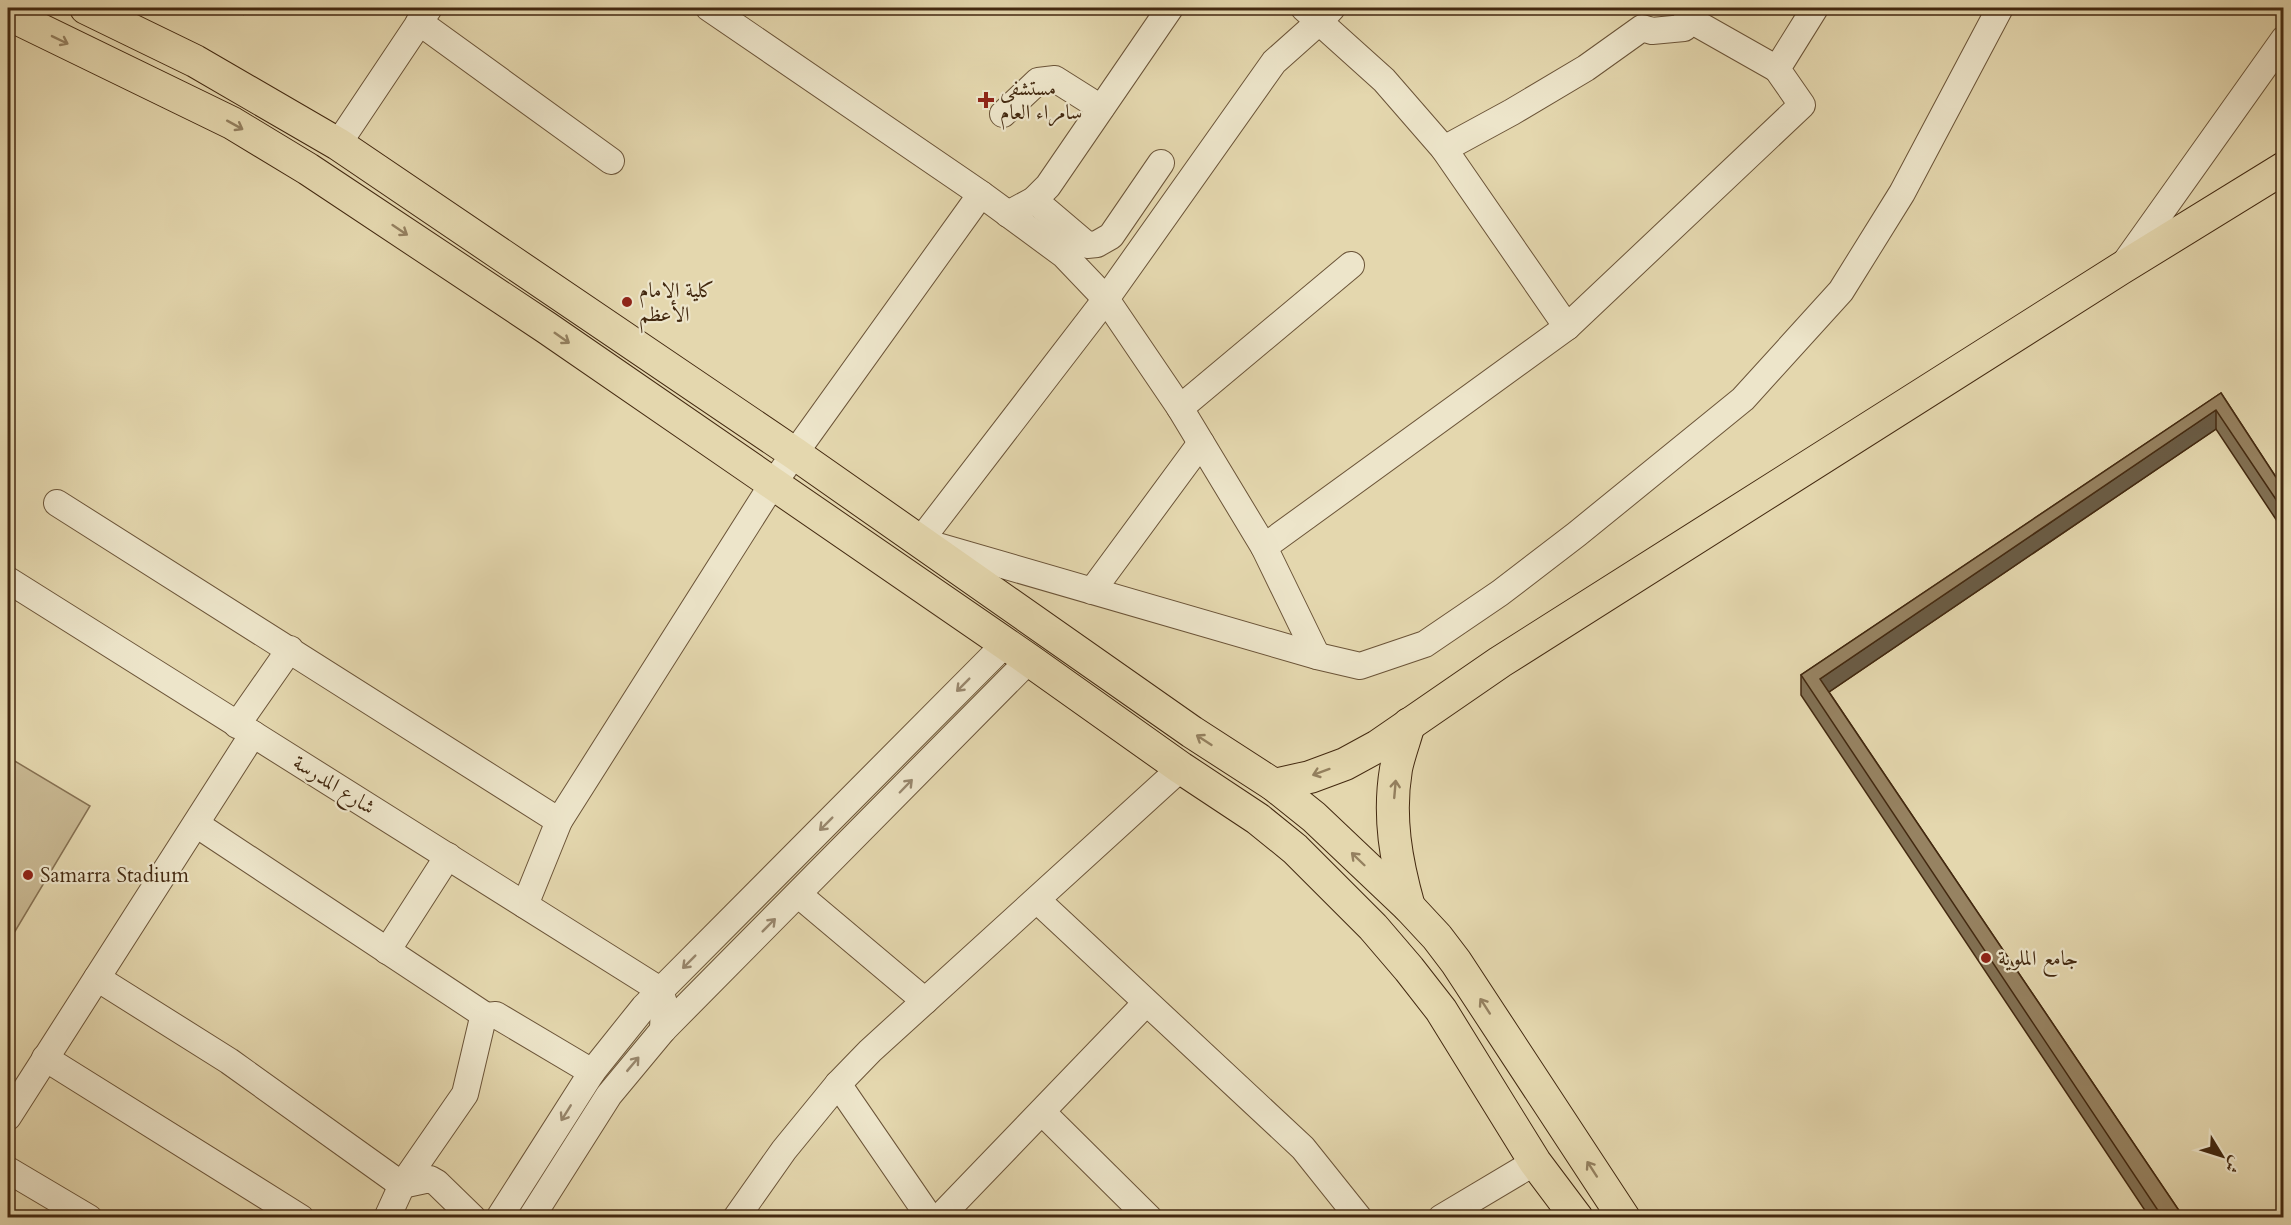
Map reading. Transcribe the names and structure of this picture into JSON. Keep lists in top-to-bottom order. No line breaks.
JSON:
{"streets":{"street":["شارع المدرسة"]},"places":{"health":["مستشفى سامراء العام"],"other":["كلية الامام الأعظم","Samarra Stadium","جامع الملوية"]},"north":"bottom right"}
